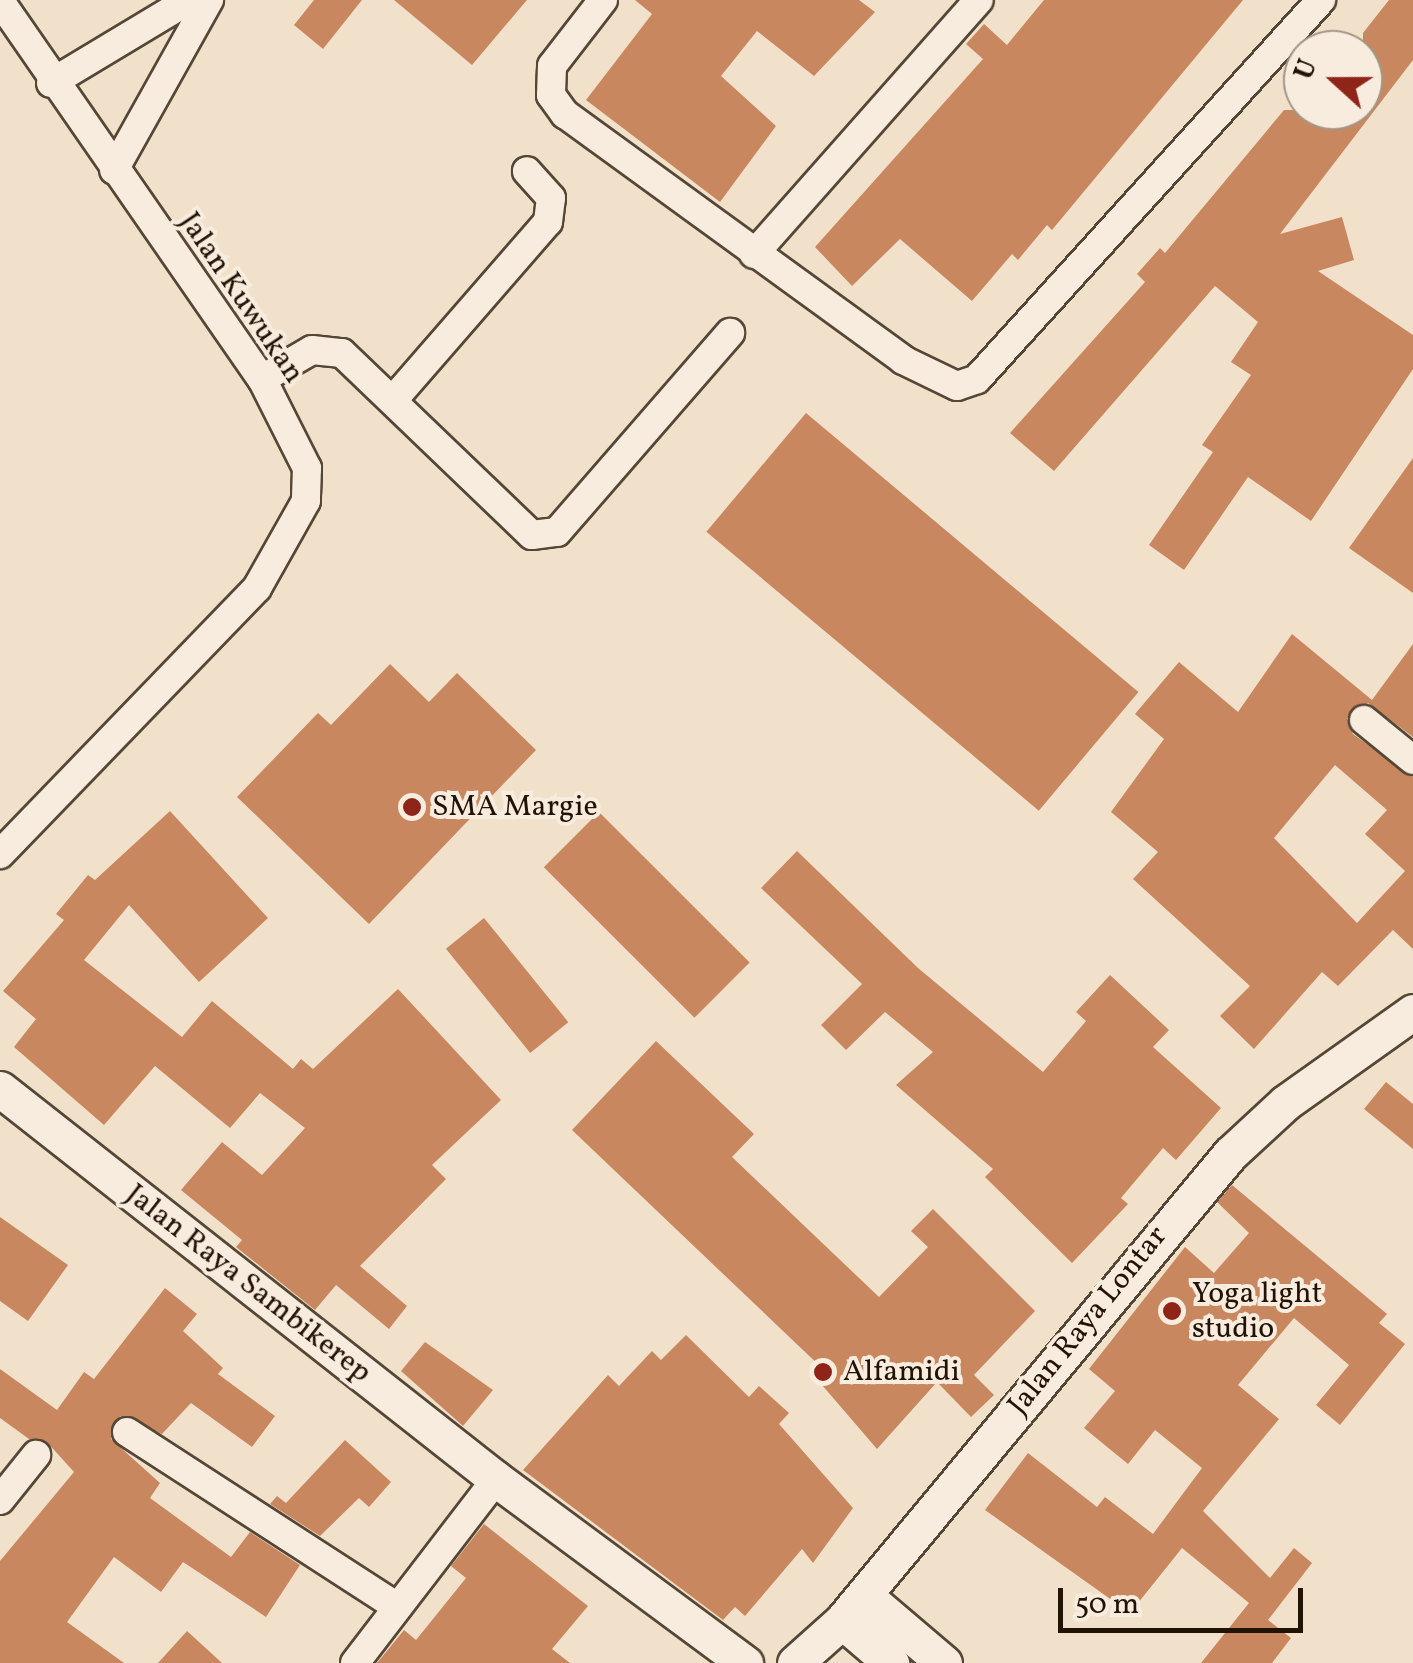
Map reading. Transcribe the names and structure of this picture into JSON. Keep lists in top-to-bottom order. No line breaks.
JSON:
{"streets":{"street":["Jalan Kuwukan","Jalan Raya Sambikerep","Jalan Raya Lontar"]},"places":["SMA Margie","Yoga light studio","Alfamidi"],"scale_bar":"50 m","north":"left"}
